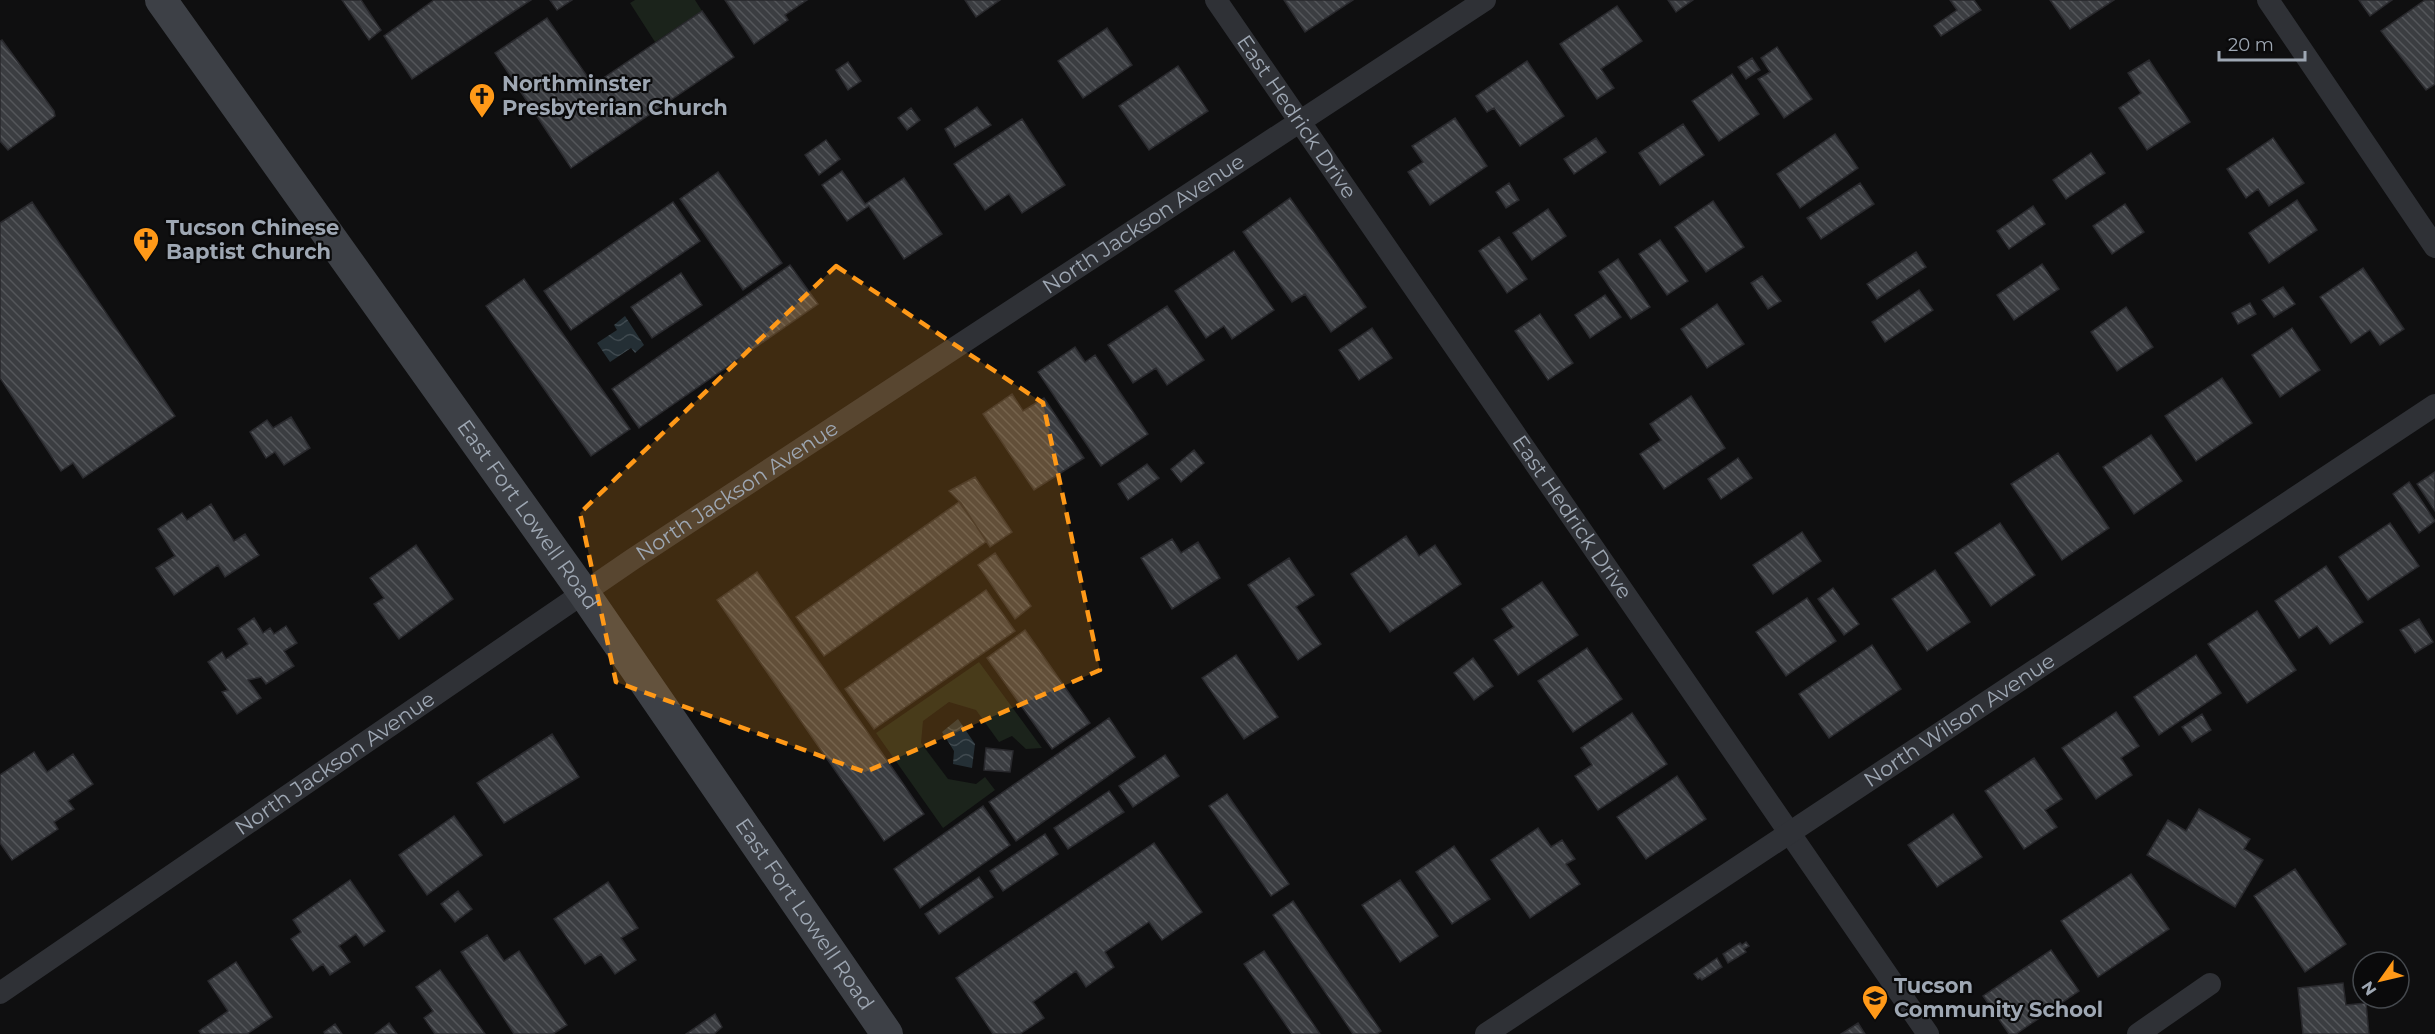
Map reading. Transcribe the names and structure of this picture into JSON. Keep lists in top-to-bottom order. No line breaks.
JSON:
{"streets":{"main road":["East Fort Lowell Road"],"street":["East Hedrick Drive","North Jackson Avenue","North Wilson Avenue"]},"crossings":[["East Hedrick Drive","North Jackson Avenue"],["East Hedrick Drive","North Wilson Avenue"],["North Jackson Avenue","East Fort Lowell Road"]],"places":{"church":["Northminster Presbyterian Church","Tucson Chinese Baptist Church"],"school or university":["Tucson Community School"]},"scale_bar":"20 m","north":"bottom left"}
